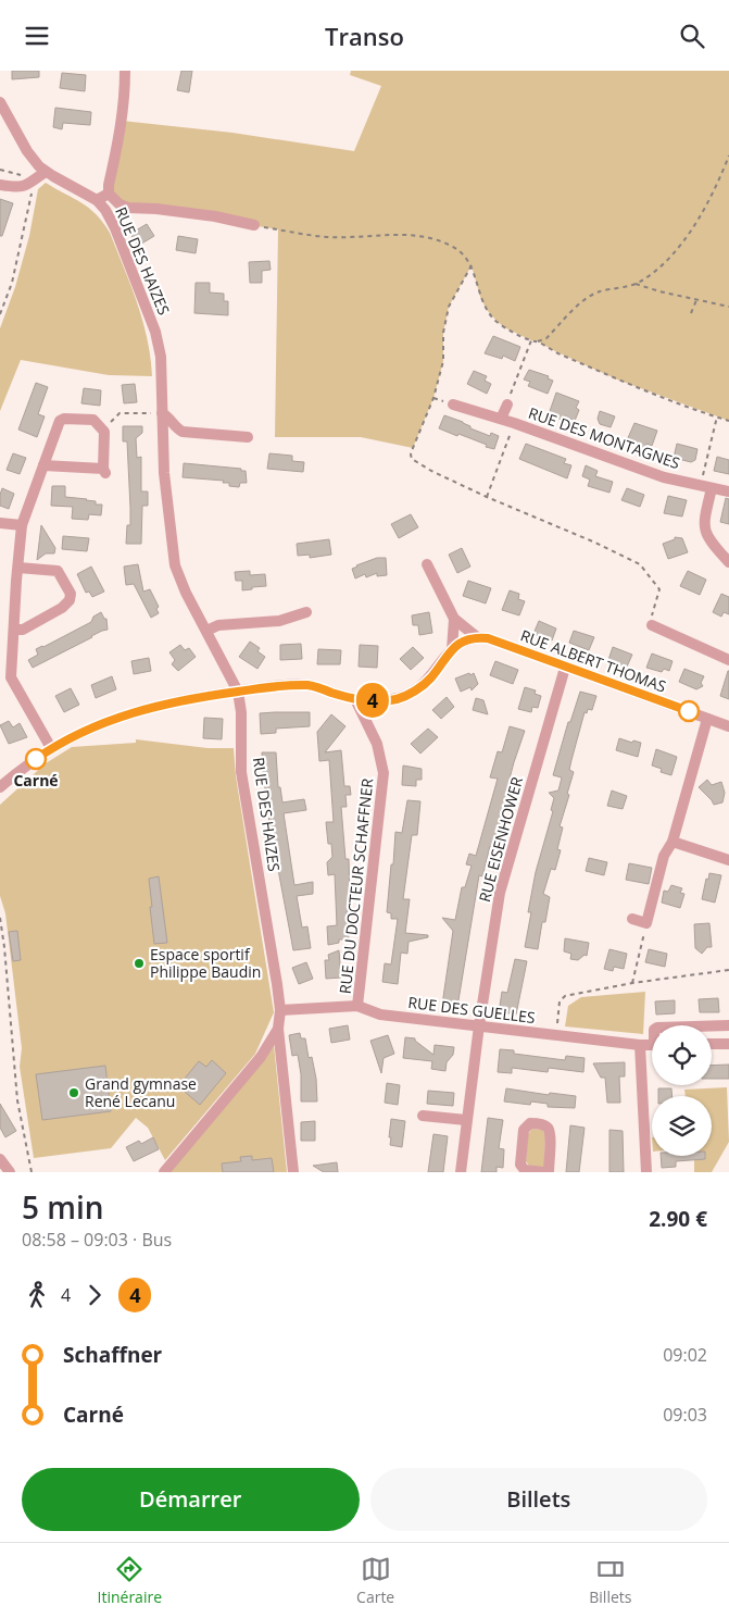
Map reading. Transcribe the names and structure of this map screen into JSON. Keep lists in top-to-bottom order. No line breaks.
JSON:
{"streets":{"street":["RUE DES HAIZES","RUE DES MONTAGNES","RUE ALBERT THOMAS","RUE EISENHOWER","RUE DU DOCTEUR SCHAFFNER","RUE DES GUELLES"]},"crossings":[["RUE DES HAIZES","RUE DES GUELLES"],["RUE ALBERT THOMAS","RUE EISENHOWER"],["RUE EISENHOWER","RUE DES GUELLES"],["RUE DU DOCTEUR SCHAFFNER","RUE DES GUELLES"]],"places":["Carné","Espace sportif Philippe Baudin","Grand gymnase René Lecanu"],"lines":["bus line 4"],"page":{"header":"Transo","on_map":"4","heading":["5 min","08:58 – 09:03 · Bus","2.90 €"],"legs":["4","4"],"list":[{"name":"Schaffner","value":"09:02"},{"name":"Carné","value":"09:03"}],"buttons":["Démarrer","Billets"],"tabs":["Itinéraire","Carte","Billets"]}}
